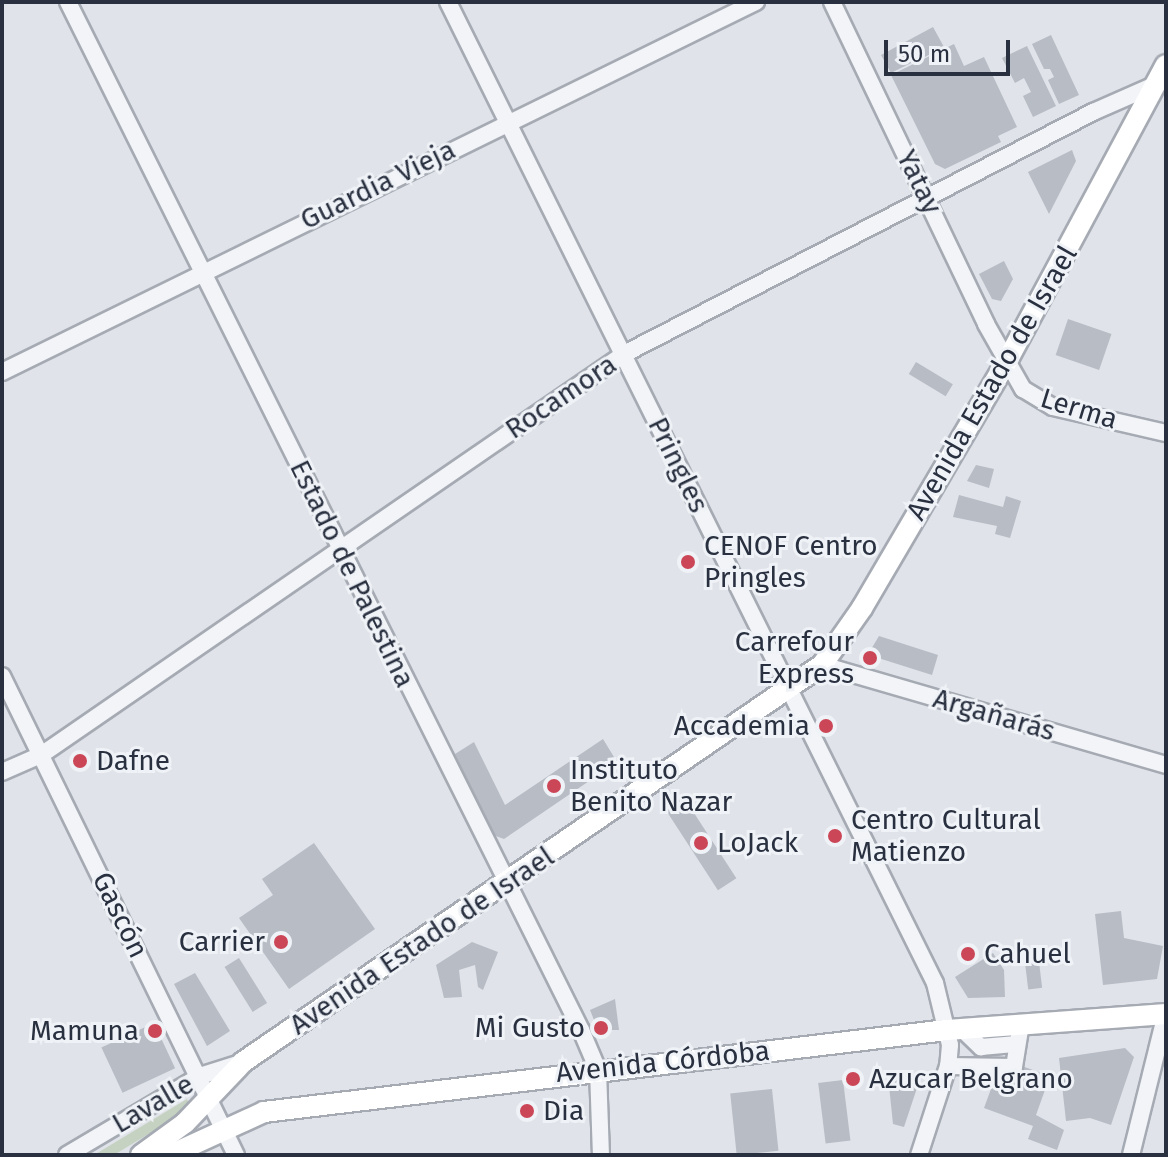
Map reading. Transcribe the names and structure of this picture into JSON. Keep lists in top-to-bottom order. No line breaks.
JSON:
{"streets":{"main road":["Avenida Estado de Israel","Avenida Córdoba"],"street":["Yatay","Guardia Vieja","Rocamora","Lerma","Pringles","Estado de Palestina","Argañarás","Gascón","Lavalle"]},"crossings":[["Yatay","Avenida Estado de Israel"],["Yatay","Rocamora"],["Yatay","Lerma"],["Guardia Vieja","Pringles"],["Guardia Vieja","Estado de Palestina"],["Avenida Estado de Israel","Rocamora"],["Avenida Estado de Israel","Lerma"],["Avenida Estado de Israel","Pringles"],["Avenida Estado de Israel","Estado de Palestina"],["Avenida Estado de Israel","Argañarás"],["Avenida Estado de Israel","Gascón"],["Avenida Estado de Israel","Lavalle"],["Rocamora","Pringles"],["Rocamora","Estado de Palestina"],["Rocamora","Gascón"],["Pringles","Avenida Córdoba"],["Estado de Palestina","Avenida Córdoba"],["Gascón","Avenida Córdoba"],["Gascón","Lavalle"]],"places":["CENOF Centro Pringles","Carrefour Express","Accademia","Dafne","Instituto Benito Nazar","Centro Cultural Matienzo","LoJack","Carrier","Cahuel","Mi Gusto","Mamuna","Azucar Belgrano","Dia"],"scale_bar":"50 m"}
